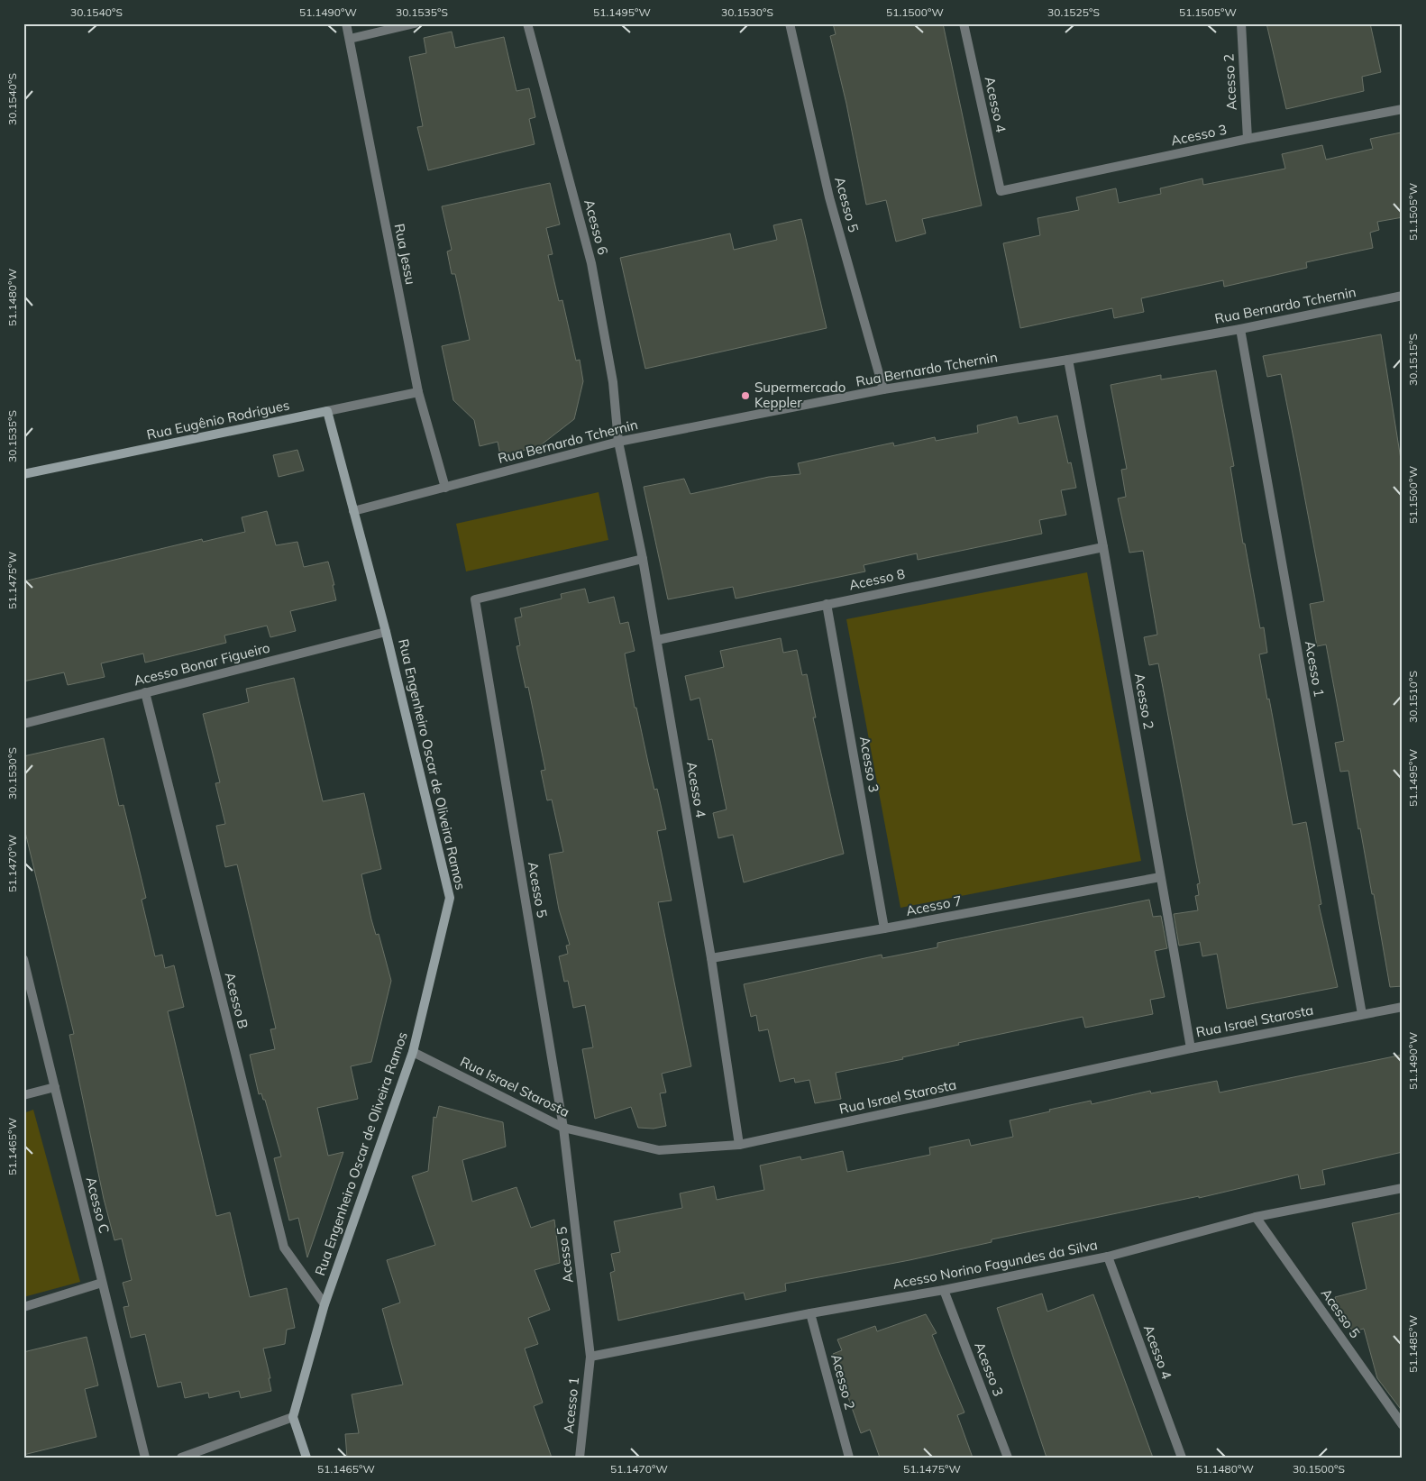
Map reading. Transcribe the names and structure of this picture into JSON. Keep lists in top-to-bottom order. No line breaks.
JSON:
{"streets":{"street":["Acesso 2","Acesso 4","Acesso 3","Acesso 5","Acesso 6","Rua Jessu","Rua Bernardo Tchernin","Rua Eugênio Rodrigues","Acesso 8","Acesso Bonar Figueiro","Acesso 1","Rua Engenheiro Oscar de Oliveira Ramos","Acesso 7","Acesso B","Rua Israel Starosta","Acesso C","Acesso Norino Fagundes da Silva"]},"crossings":[["Acesso 2","Acesso 3"],["Acesso 2","Rua Bernardo Tchernin"],["Acesso 2","Acesso 8"],["Acesso 2","Acesso 7"],["Acesso 2","Rua Israel Starosta"],["Acesso 2","Acesso Norino Fagundes da Silva"],["Acesso 4","Acesso 3"],["Acesso 4","Acesso 5"],["Acesso 4","Acesso 6"],["Acesso 4","Rua Bernardo Tchernin"],["Acesso 4","Acesso 8"],["Acesso 4","Acesso 7"],["Acesso 4","Rua Israel Starosta"],["Acesso 4","Acesso Norino Fagundes da Silva"],["Acesso 3","Acesso 8"],["Acesso 3","Acesso 7"],["Acesso 3","Acesso Norino Fagundes da Silva"],["Acesso 5","Rua Bernardo Tchernin"],["Acesso 5","Acesso 1"],["Acesso 5","Rua Israel Starosta"],["Acesso 5","Acesso Norino Fagundes da Silva"],["Acesso 6","Rua Bernardo Tchernin"],["Rua Jessu","Rua Bernardo Tchernin"],["Rua Jessu","Rua Eugênio Rodrigues"],["Rua Bernardo Tchernin","Acesso 1"],["Rua Bernardo Tchernin","Rua Engenheiro Oscar de Oliveira Ramos"],["Rua Eugênio Rodrigues","Rua Engenheiro Oscar de Oliveira Ramos"],["Acesso Bonar Figueiro","Rua Engenheiro Oscar de Oliveira Ramos"],["Acesso Bonar Figueiro","Acesso B"],["Acesso 1","Rua Israel Starosta"],["Acesso 1","Acesso Norino Fagundes da Silva"],["Rua Engenheiro Oscar de Oliveira Ramos","Acesso B"],["Rua Engenheiro Oscar de Oliveira Ramos","Rua Israel Starosta"]],"places":["Supermercado Keppler"],"coordinates":["30.1540°S","51.1490°W","30.1535°S","51.1495°W","30.1530°S","51.1500°W","30.1525°S","51.1505°W","51.1480°W","30.1515°S","51.1475°W","30.1510°S","51.1470°W","51.1465°W","51.1485°W","30.1500°S"]}
